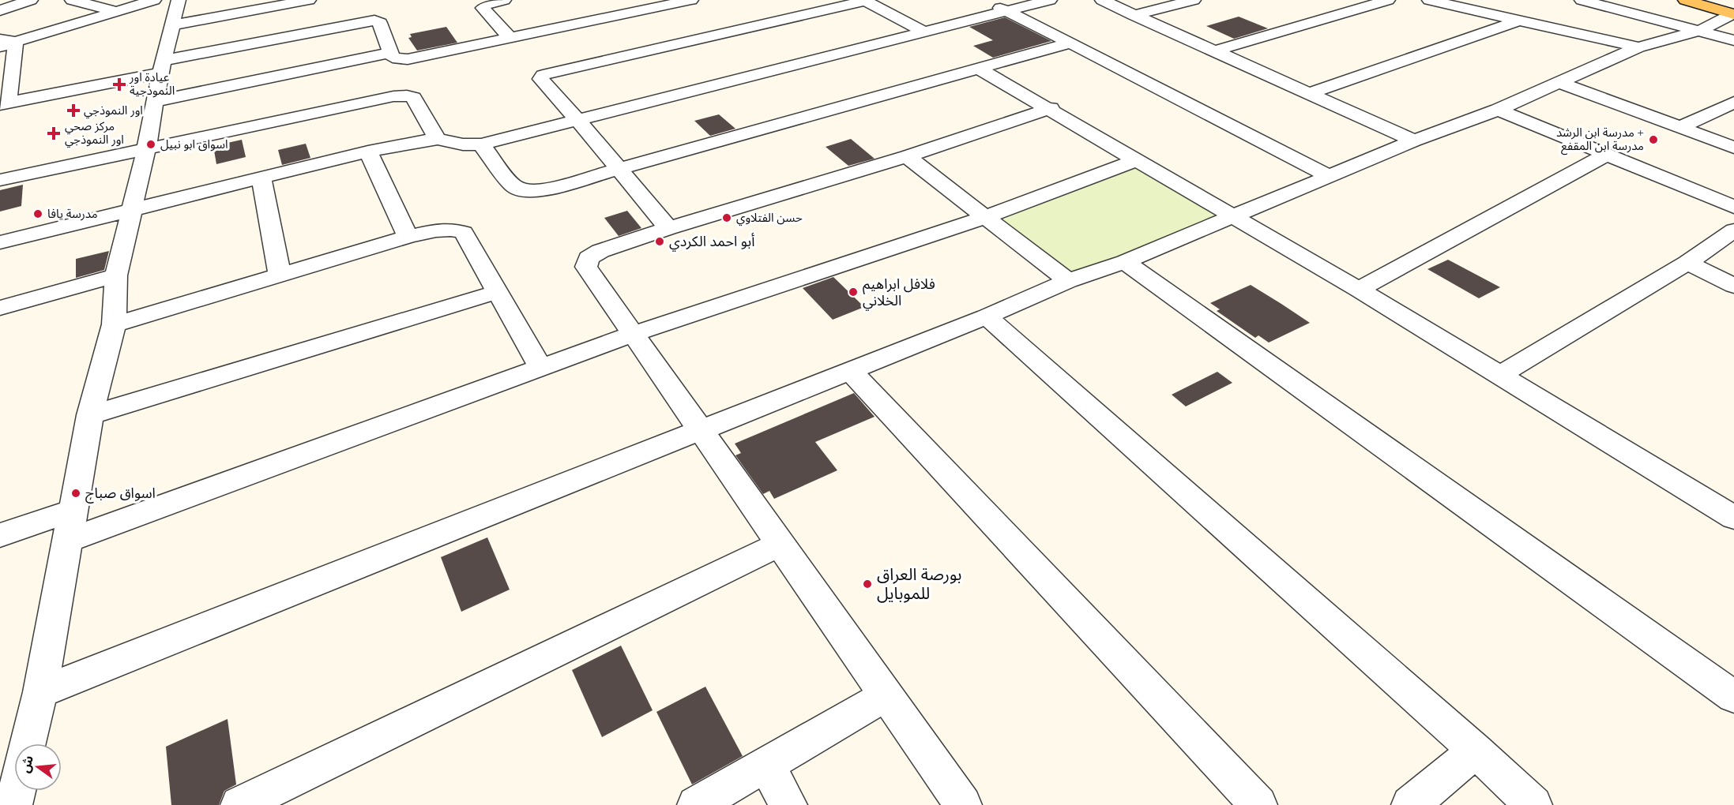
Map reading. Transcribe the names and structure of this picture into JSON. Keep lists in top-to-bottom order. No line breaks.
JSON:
{"places":{"health":["عيادة اور النموذجية","اور النموذجي","مركز صحي اور النموذجي"],"other":["مدرسة ابن الرشد + مدرسة ابن المقفع","اسواق ابو نبيل","مدرسة يافا","حسن الفتلاوي","أبو احمد الكردي","فلافل ابراهيم الخلاني","اسواق صباح","بورصة العراق للموبايل"]},"north":"left"}
